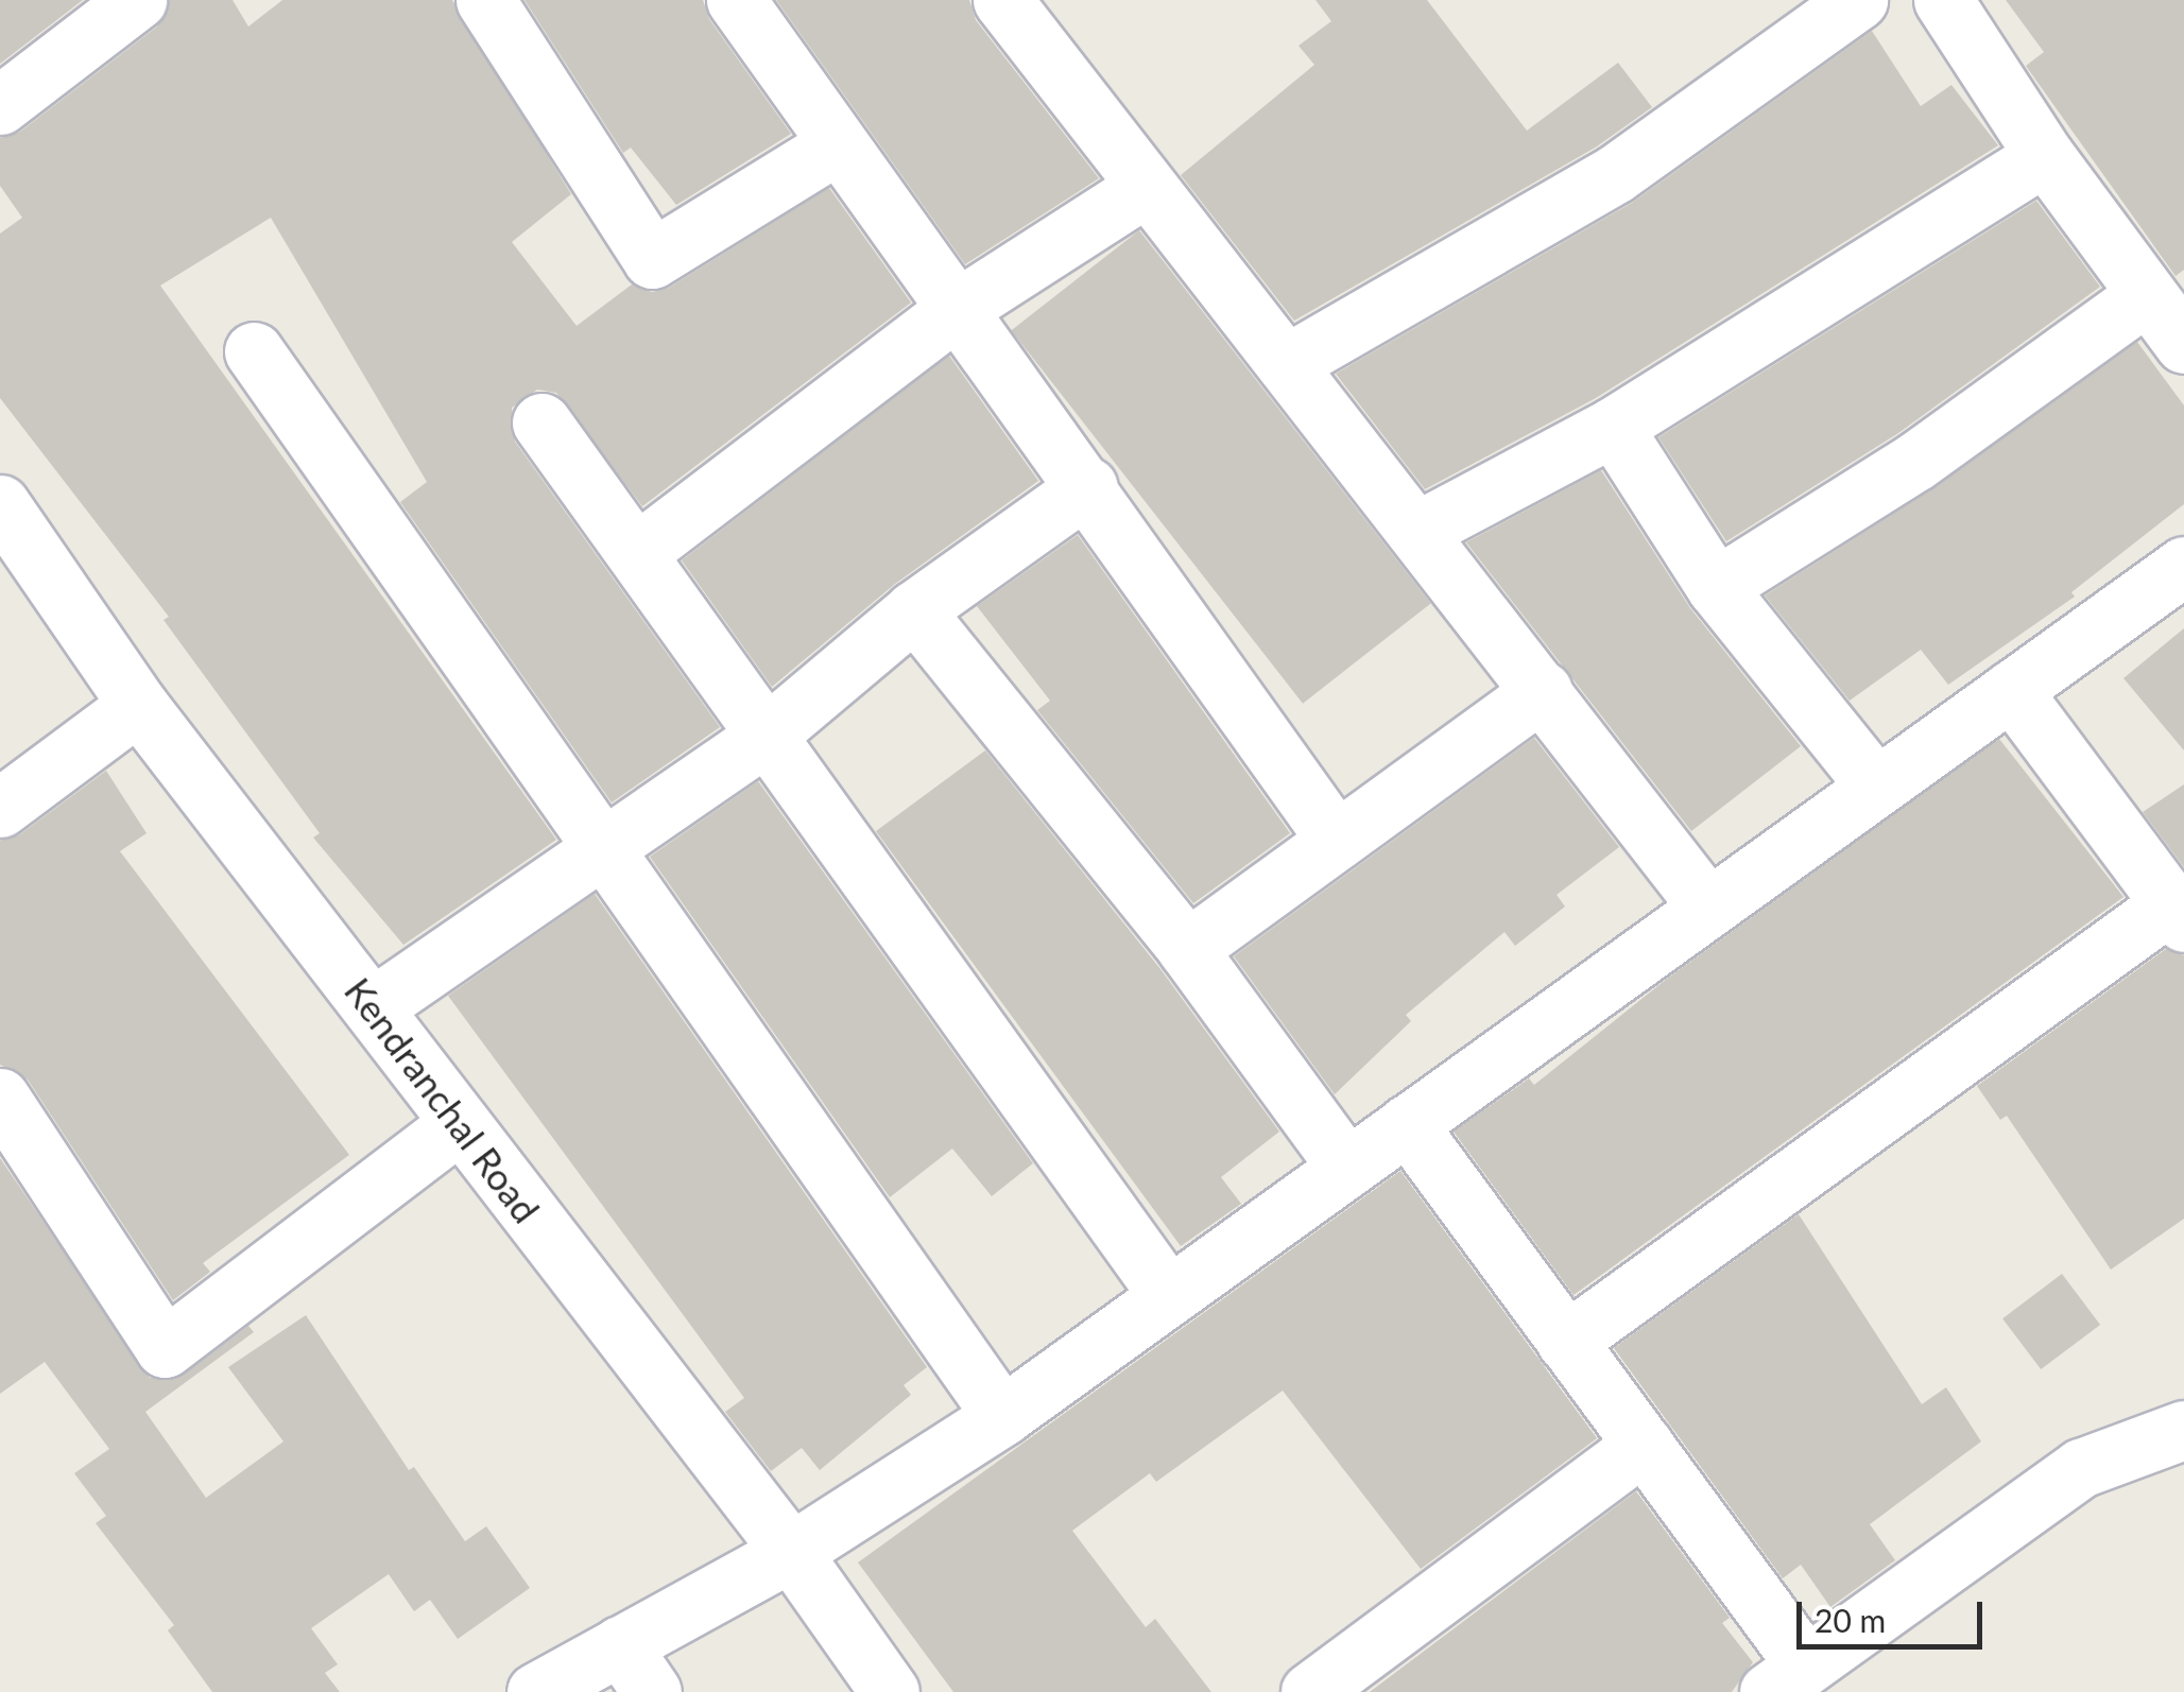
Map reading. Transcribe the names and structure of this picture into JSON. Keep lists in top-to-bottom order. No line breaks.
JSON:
{"streets":{"street":["Kendranchal Road"]},"scale_bar":"20 m"}
